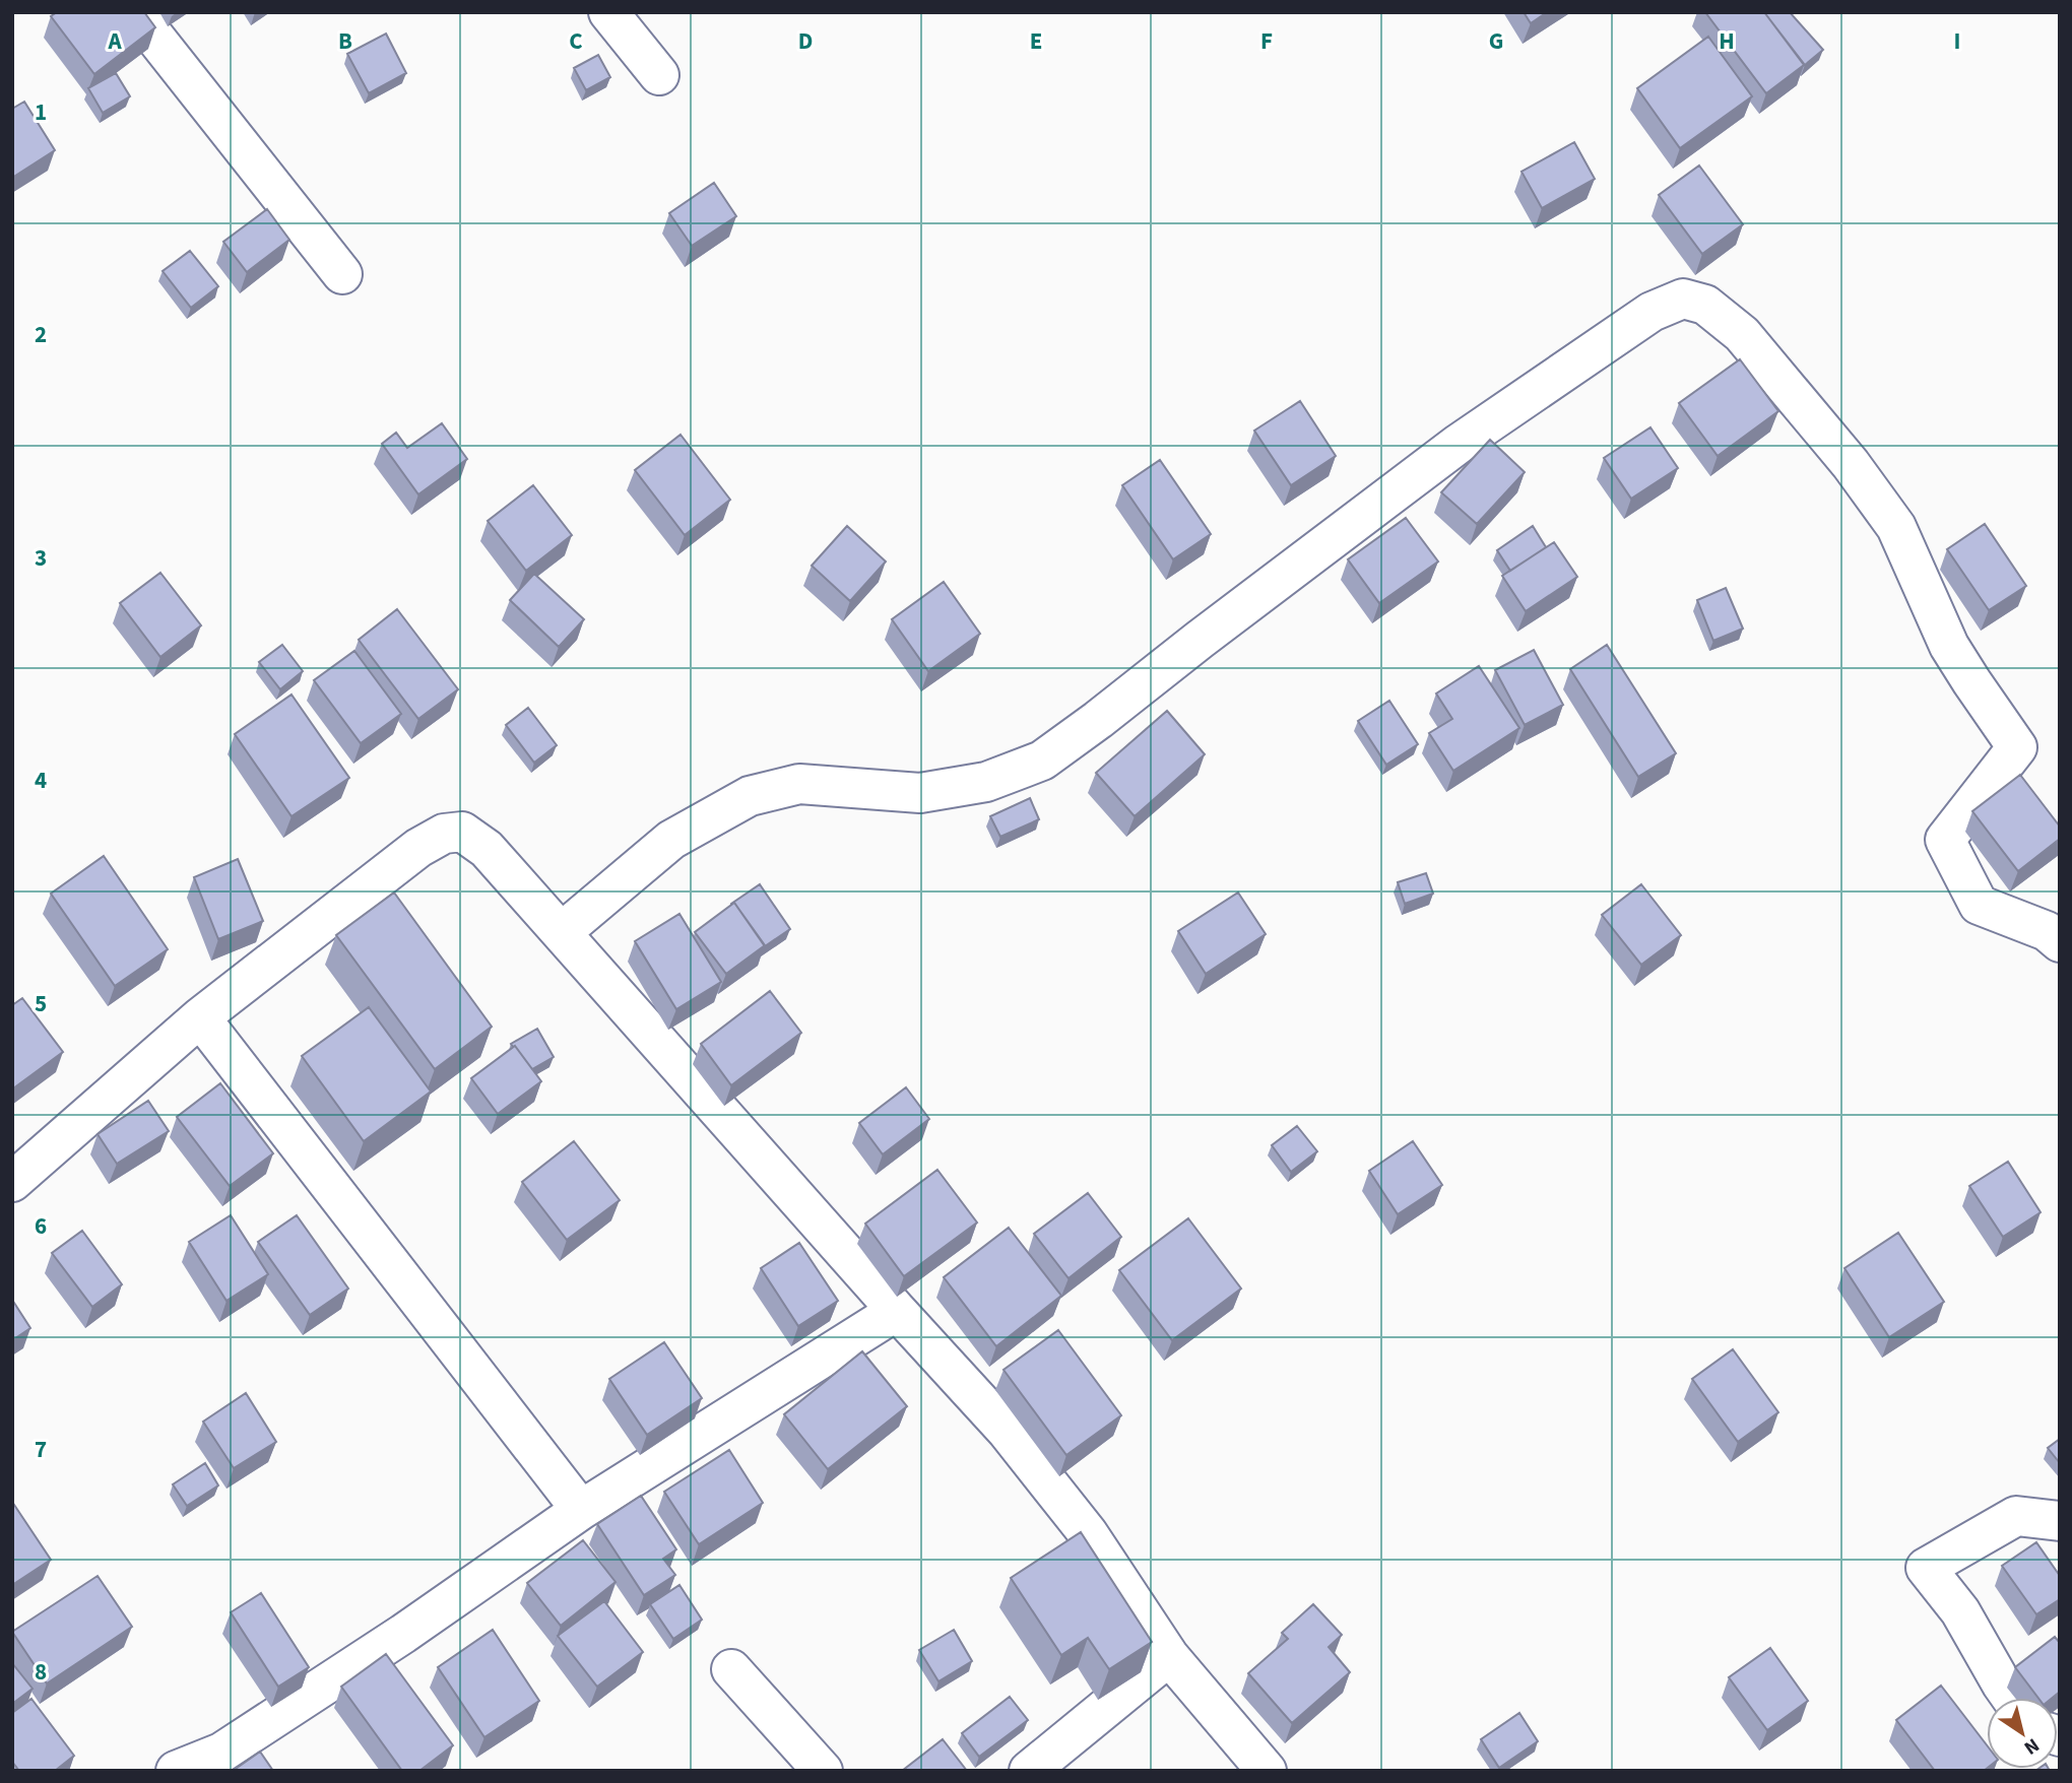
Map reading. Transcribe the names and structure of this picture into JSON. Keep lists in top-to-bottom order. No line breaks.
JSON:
{"north":"bottom right","grid":{"columns":["A","B","C","D","E","F","G","H","I"],"rows":["1","2","3","4","5","6","7","8"]}}
